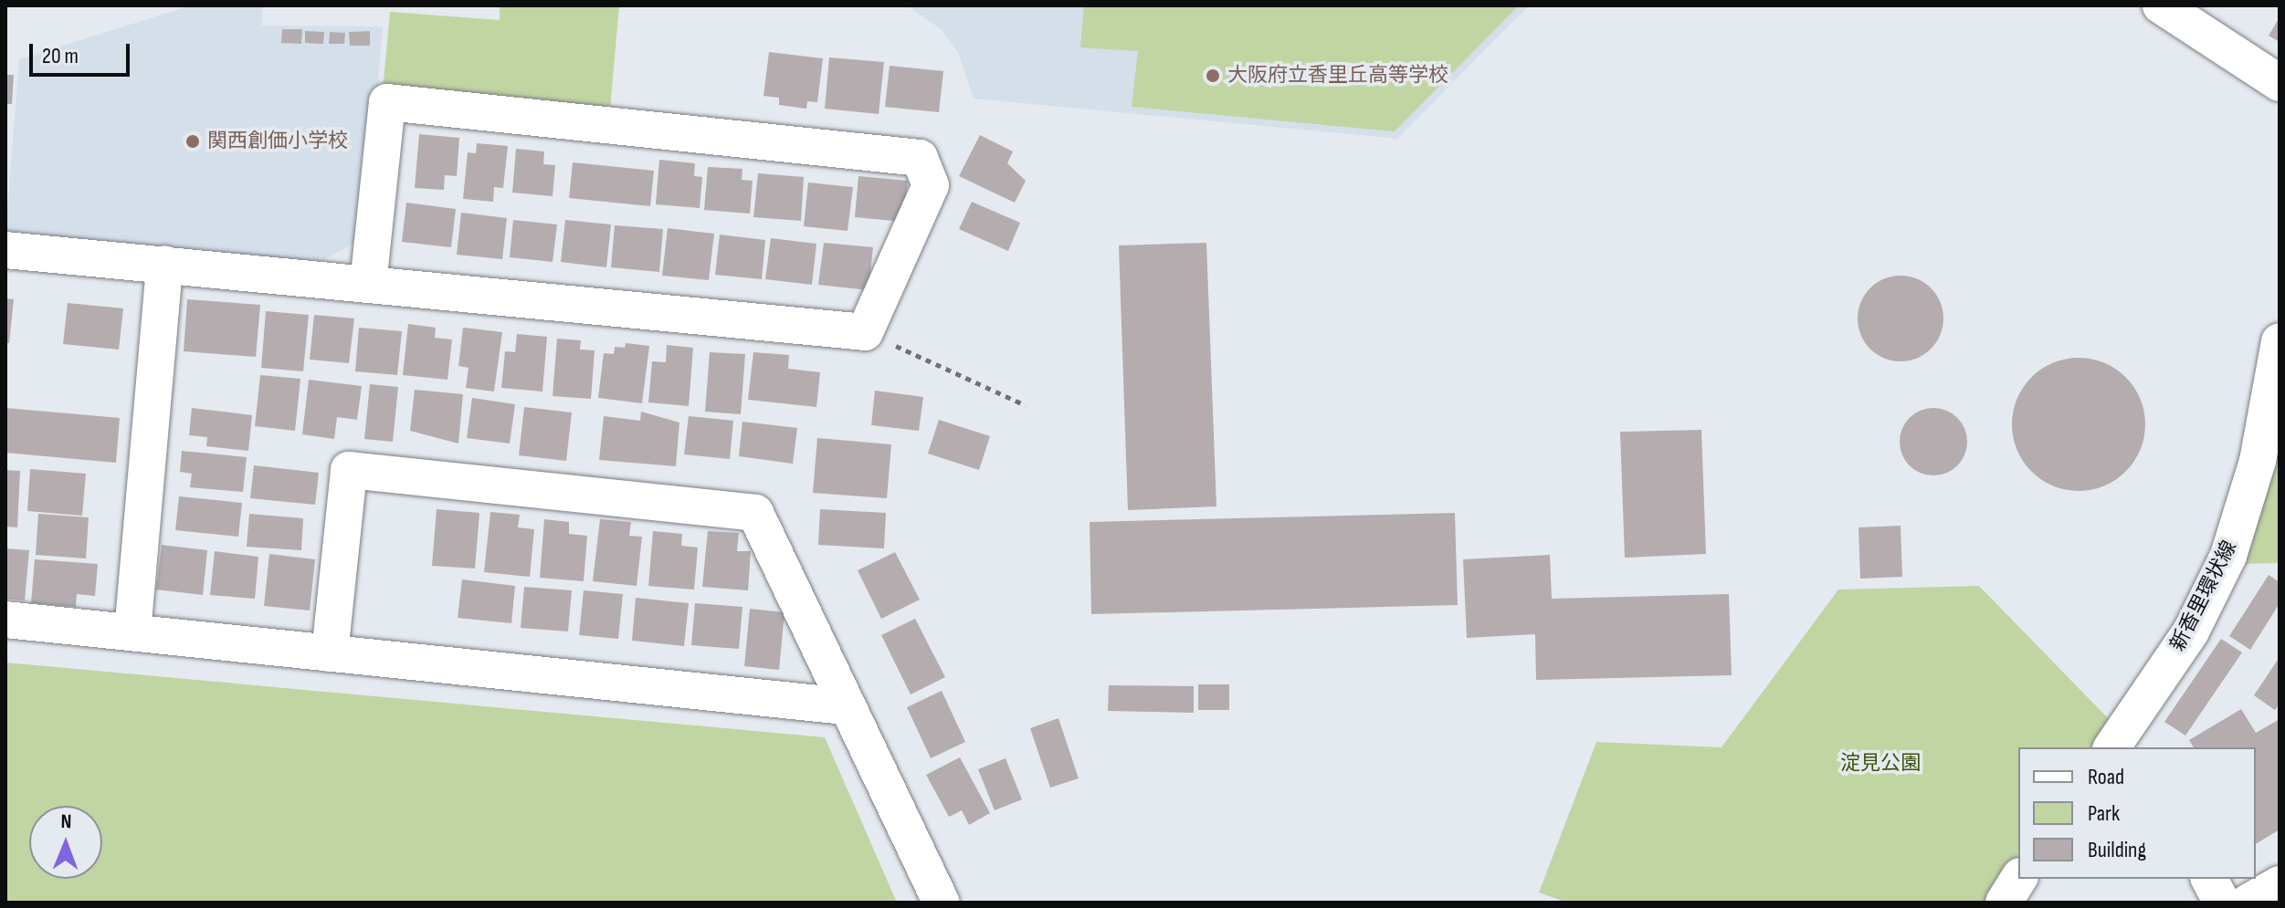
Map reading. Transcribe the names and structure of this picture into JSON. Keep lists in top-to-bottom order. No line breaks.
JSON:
{"streets":{"street":["新香里環状線"]},"parks":["淀見公園"],"places":["大阪府立香里丘高等学校","関西創価小学校"],"legend":["Road","Park","Building"],"scale_bar":"20 m","north":"top"}
